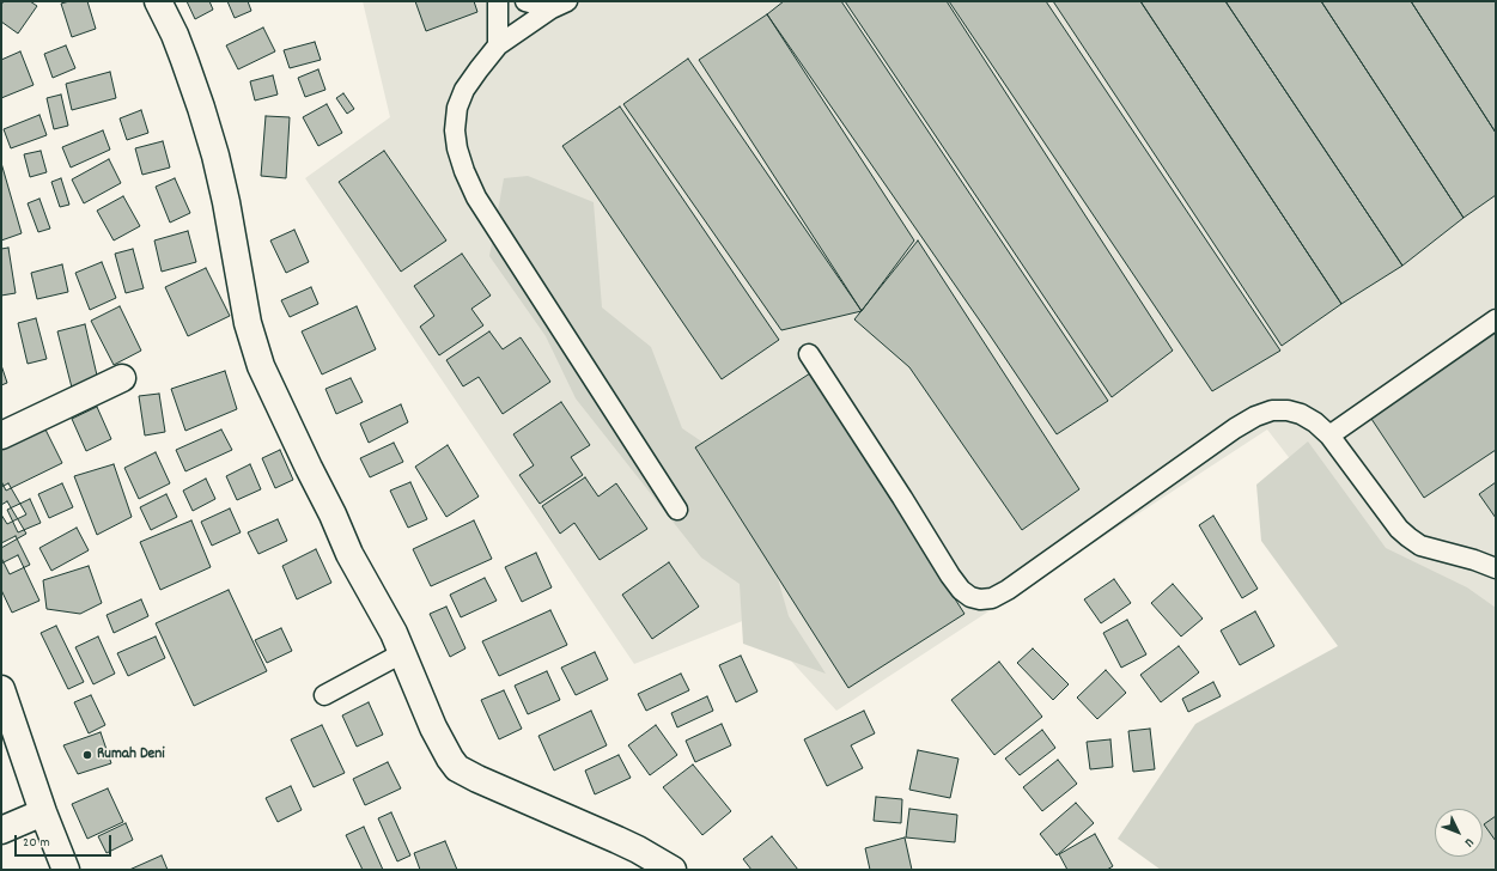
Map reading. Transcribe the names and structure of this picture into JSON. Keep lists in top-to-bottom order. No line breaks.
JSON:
{"places":["Rumah Deni"],"scale_bar":"20 m","north":"bottom right"}
